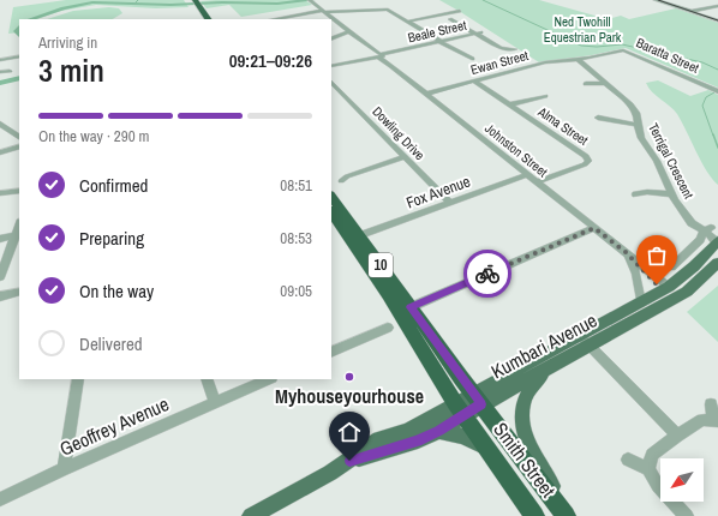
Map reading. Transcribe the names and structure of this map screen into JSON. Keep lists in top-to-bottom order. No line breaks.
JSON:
{"streets":{"highway":["10","Smith Street"],"main road":["Kumbari Avenue"],"street":["Beale Street","Baratta Street","Ewan Street","Alma Street","Dowling Drive","Johnston Street","Terrigal Crescent","Fox Avenue","Geoffrey Avenue"]},"crossings":[["Beale Street","Johnston Street"],["Baratta Street","Ewan Street"],["Baratta Street","Terrigal Crescent"],["Ewan Street","Alma Street"],["Ewan Street","Johnston Street"],["Ewan Street","Terrigal Crescent"],["Alma Street","Johnston Street"],["Dowling Drive","Fox Avenue"],["Johnston Street","Fox Avenue"],["Johnston Street","Kumbari Avenue"],["Terrigal Crescent","Kumbari Avenue"],["Fox Avenue","Smith Street"],["Kumbari Avenue","Smith Street"]],"parks":["Ned Twohill Equestrian Park"],"places":["Myhouseyourhouse"],"north":"bottom left","page":{"heading":["3 min","Arriving in","09:21–09:26"],"bar":"On the way · 290 m","list":[["Confirmed","08:51"],["Preparing","08:53"],["On the way","09:05"],"Delivered"]}}
